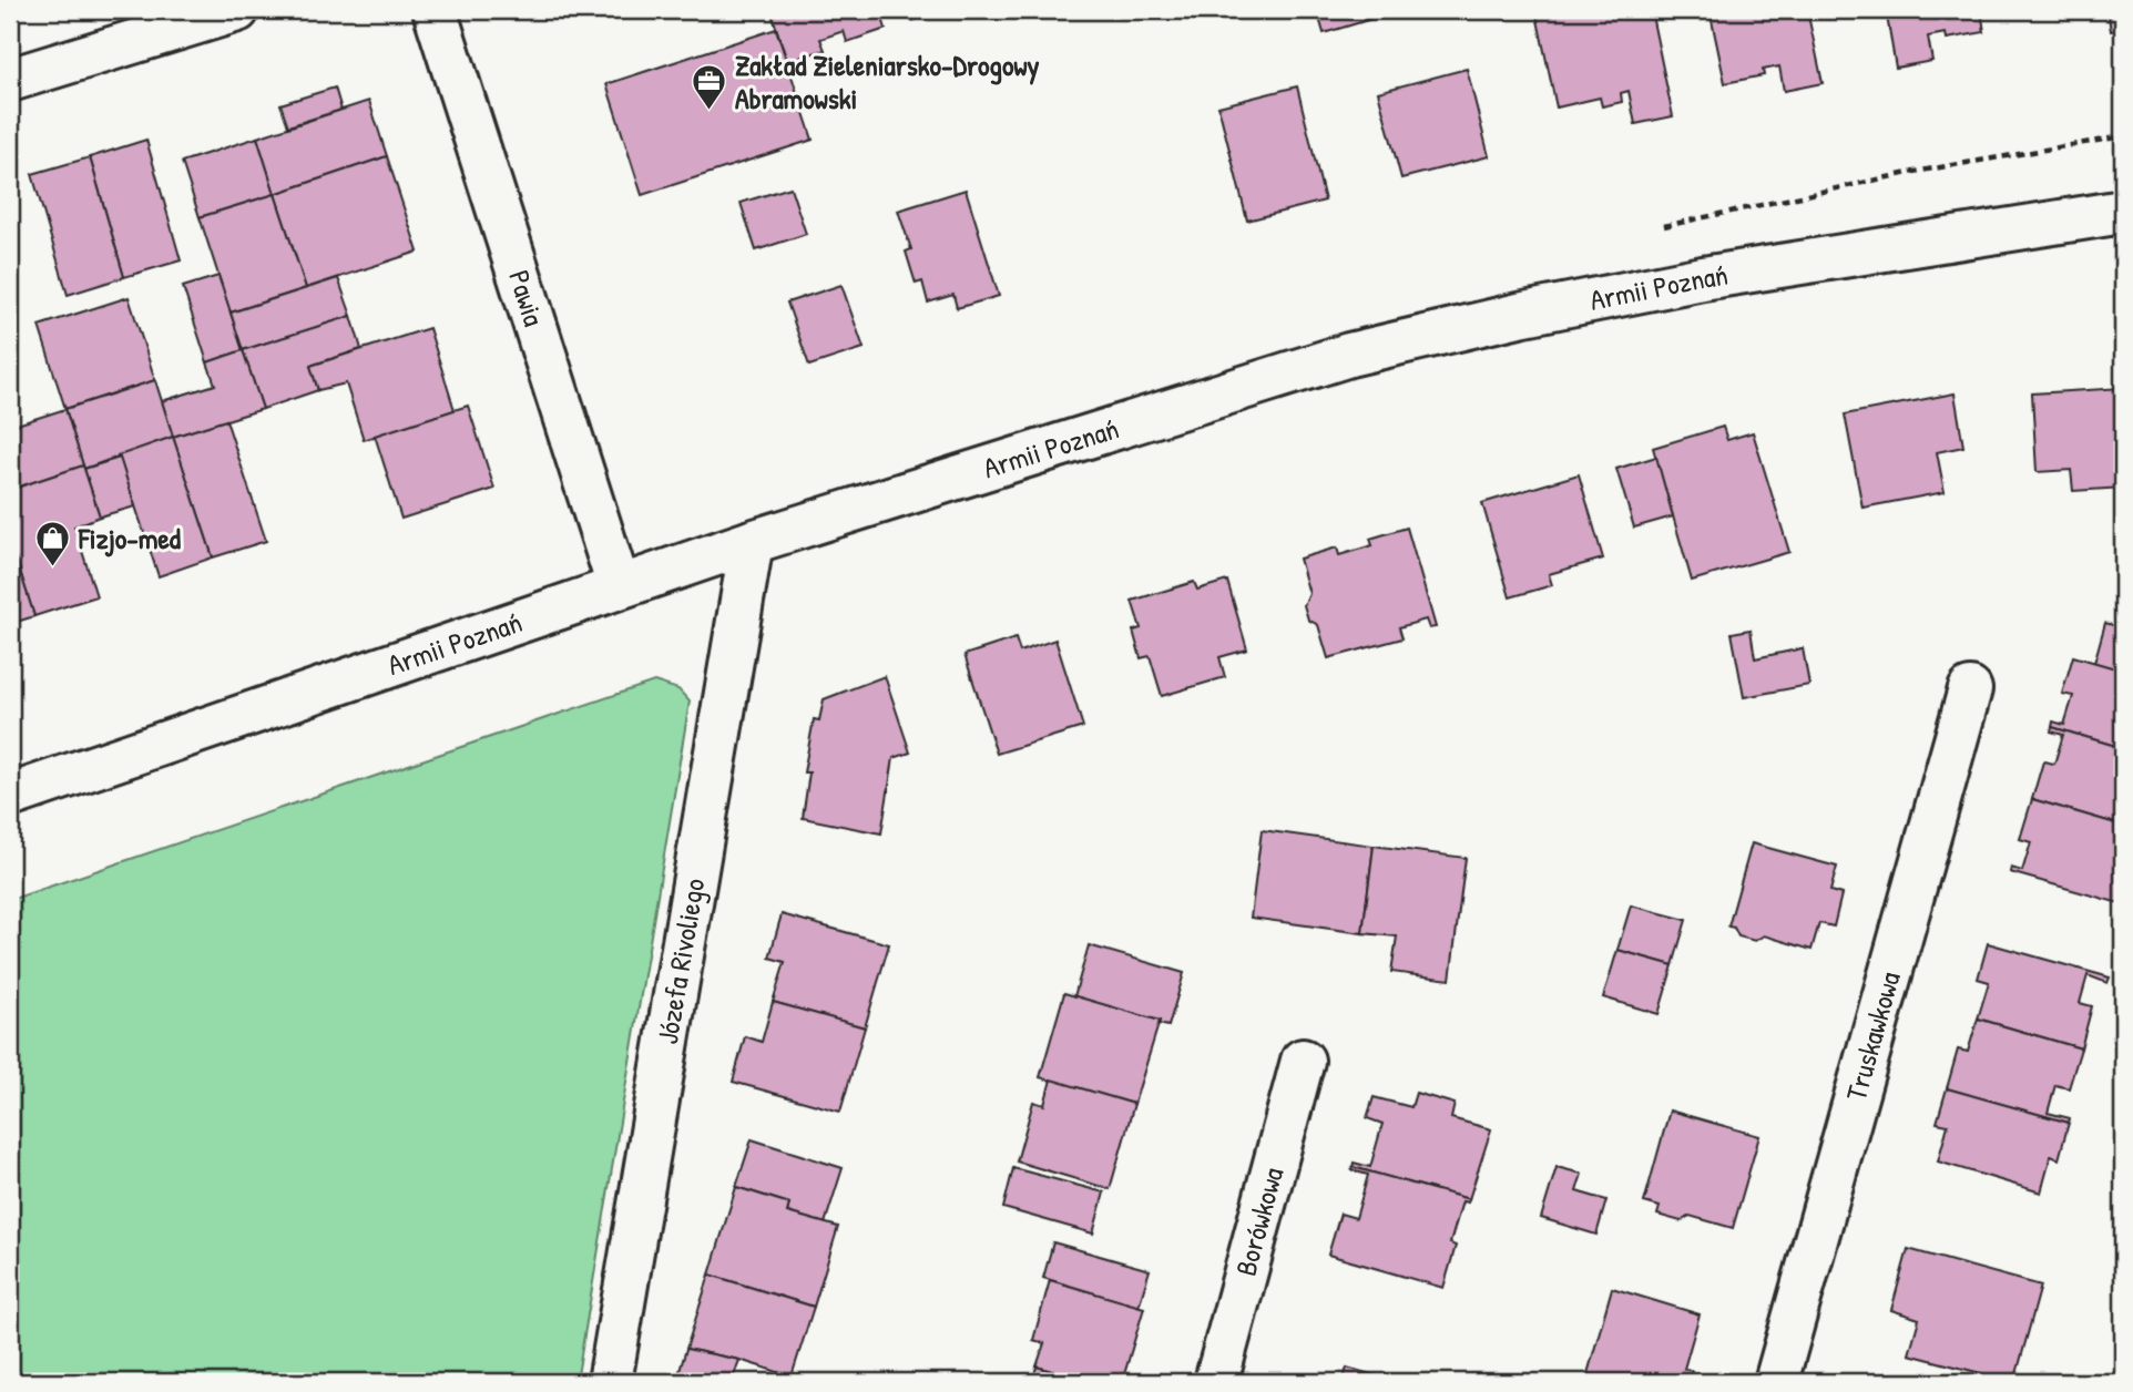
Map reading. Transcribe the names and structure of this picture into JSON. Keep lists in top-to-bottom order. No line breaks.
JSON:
{"streets":{"street":["Armii Poznań","Pawia","Józefa Rivoliego","Truskawkowa","Borówkowa"]},"crossings":[["Armii Poznań","Pawia"],["Armii Poznań","Józefa Rivoliego"]],"places":{"office":["Zakład Zieleniarsko-Drogowy Abramowski"],"shop":["Fizjo-med"]}}
